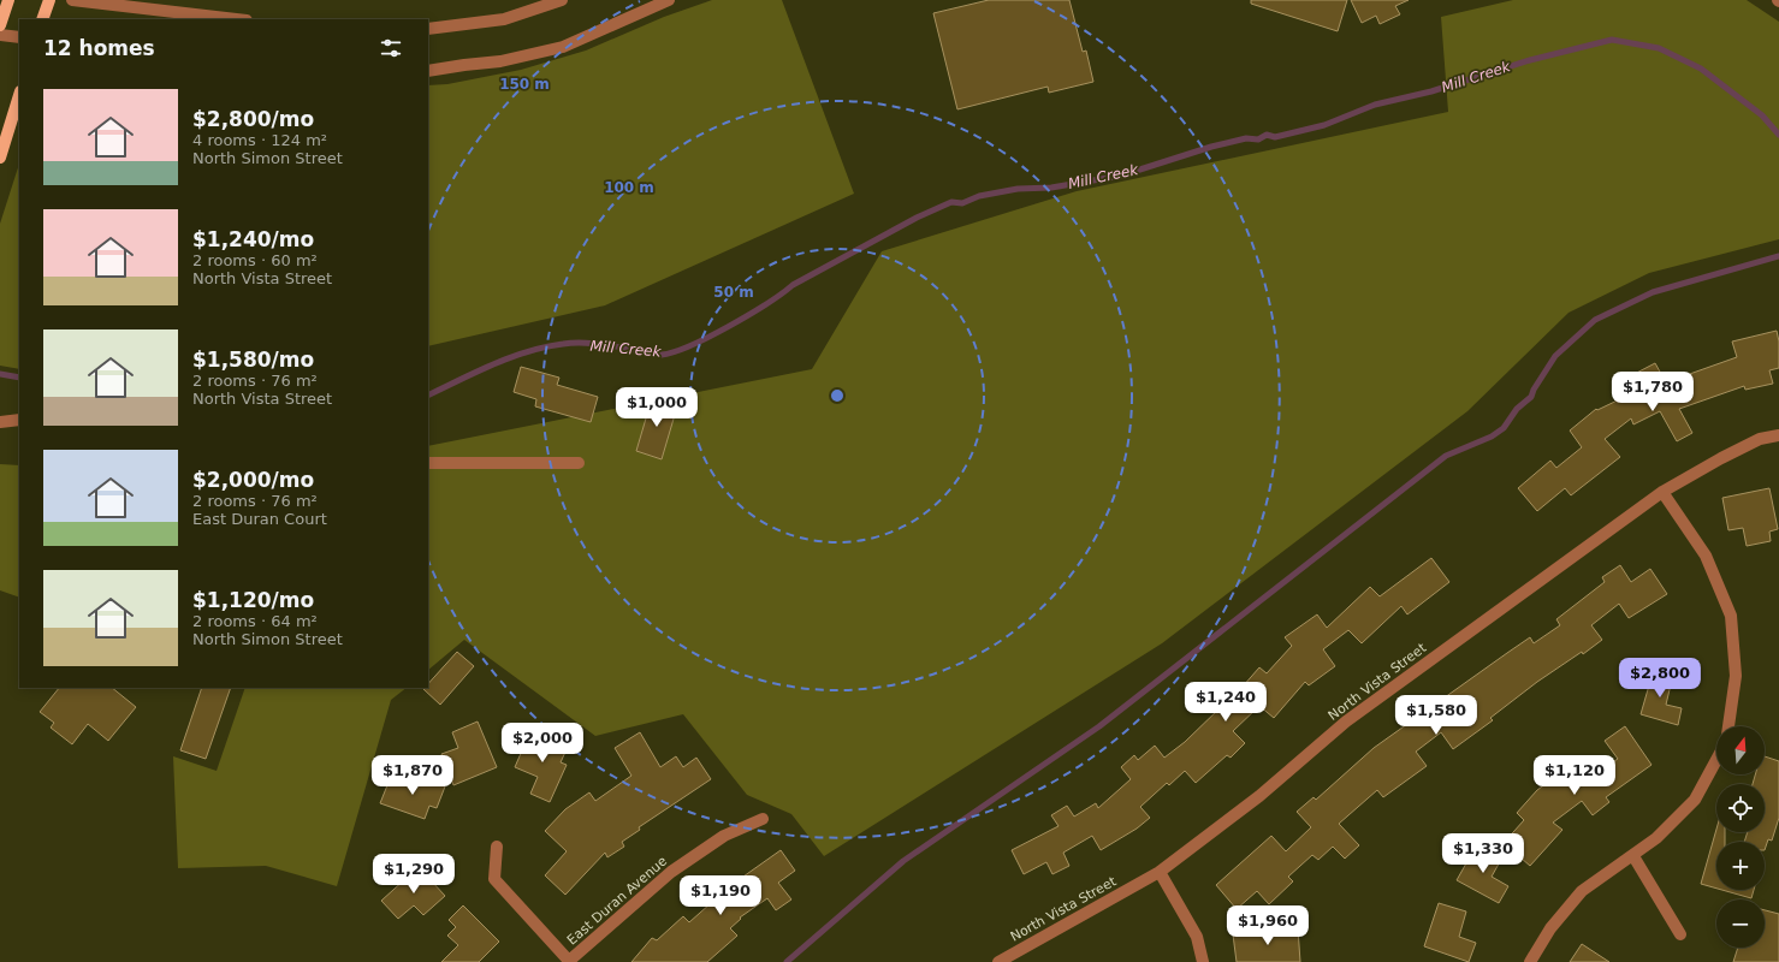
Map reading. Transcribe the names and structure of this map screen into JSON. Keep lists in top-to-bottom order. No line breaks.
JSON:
{"streets":{"street":["North Vista Street","East Duran Avenue"]},"water":["Mill Creek"],"north":"top","page":{"heading":"12 homes","list":[{"name":"$2,800/mo","note":"4 rooms · 124 m² · North Simon Street"},{"name":"$1,240/mo","note":"2 rooms · 60 m² · North Vista Street"},{"name":"$1,580/mo","note":"2 rooms · 76 m² · North Vista Street"},{"name":"$2,000/mo","note":"2 rooms · 76 m² · East Duran Court"},{"name":"$1,120/mo","note":"2 rooms · 64 m² · North Simon Street"}],"price":["$1,780","$1,000","$2,800","$1,240","$1,580","$2,000","$1,870","$1,120","$1,330","$1,290","$1,190","$1,960"],"map_buttons":["+","−"]},"rings":["150 m","100 m","50 m"]}
